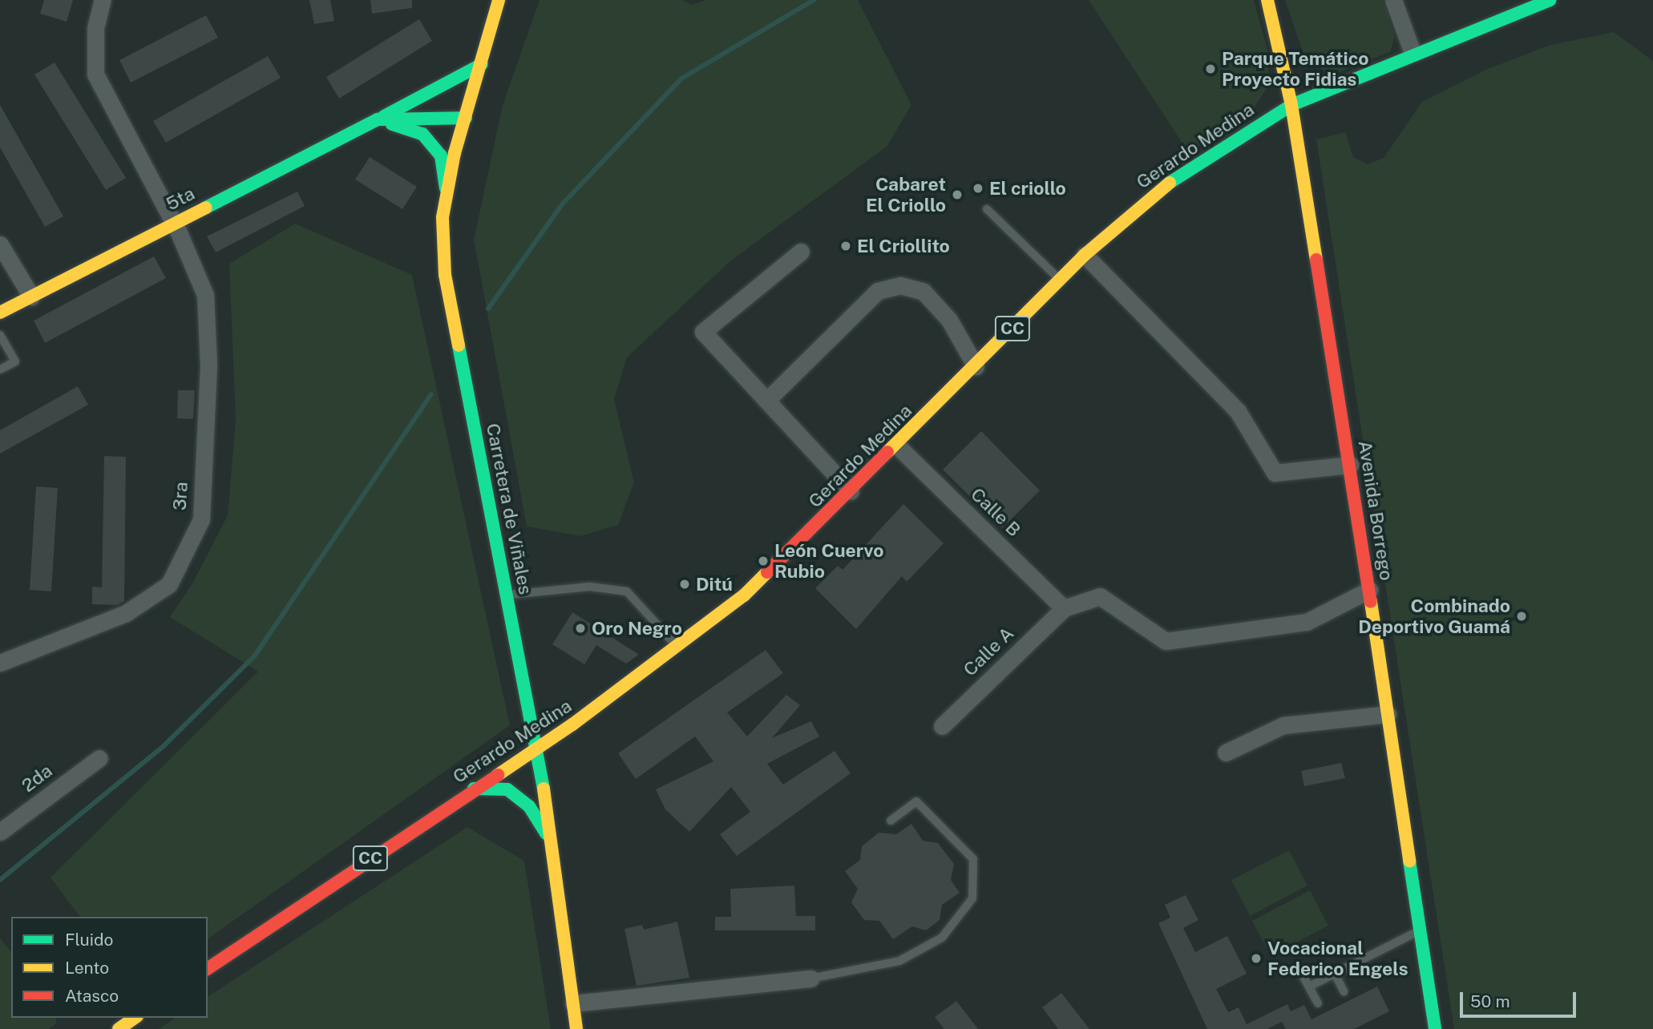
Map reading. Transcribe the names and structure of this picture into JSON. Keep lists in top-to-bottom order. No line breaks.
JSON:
{"streets":{"main road":["Gerardo Medina","5ta","CC","Carretera de Viñales","Avenida Borrego"],"street":["3ra","Calle B","Calle A","2da"]},"crossings":[["Gerardo Medina","Carretera de Viñales"],["Gerardo Medina","Avenida Borrego"],["Gerardo Medina","Calle B"],["5ta","3ra"],["5ta","Carretera de Viñales"],["Calle B","Calle A"]],"places":["Parque Temático Proyecto Fidias","El criollo","Cabaret El Criollo","El Criollito","León Cuervo Rubio","Ditú","Combinado Deportivo Guamá","Oro Negro","Vocacional Federico Engels"],"legend":["Fluido","Lento","Atasco"],"scale_bar":"50 m"}
